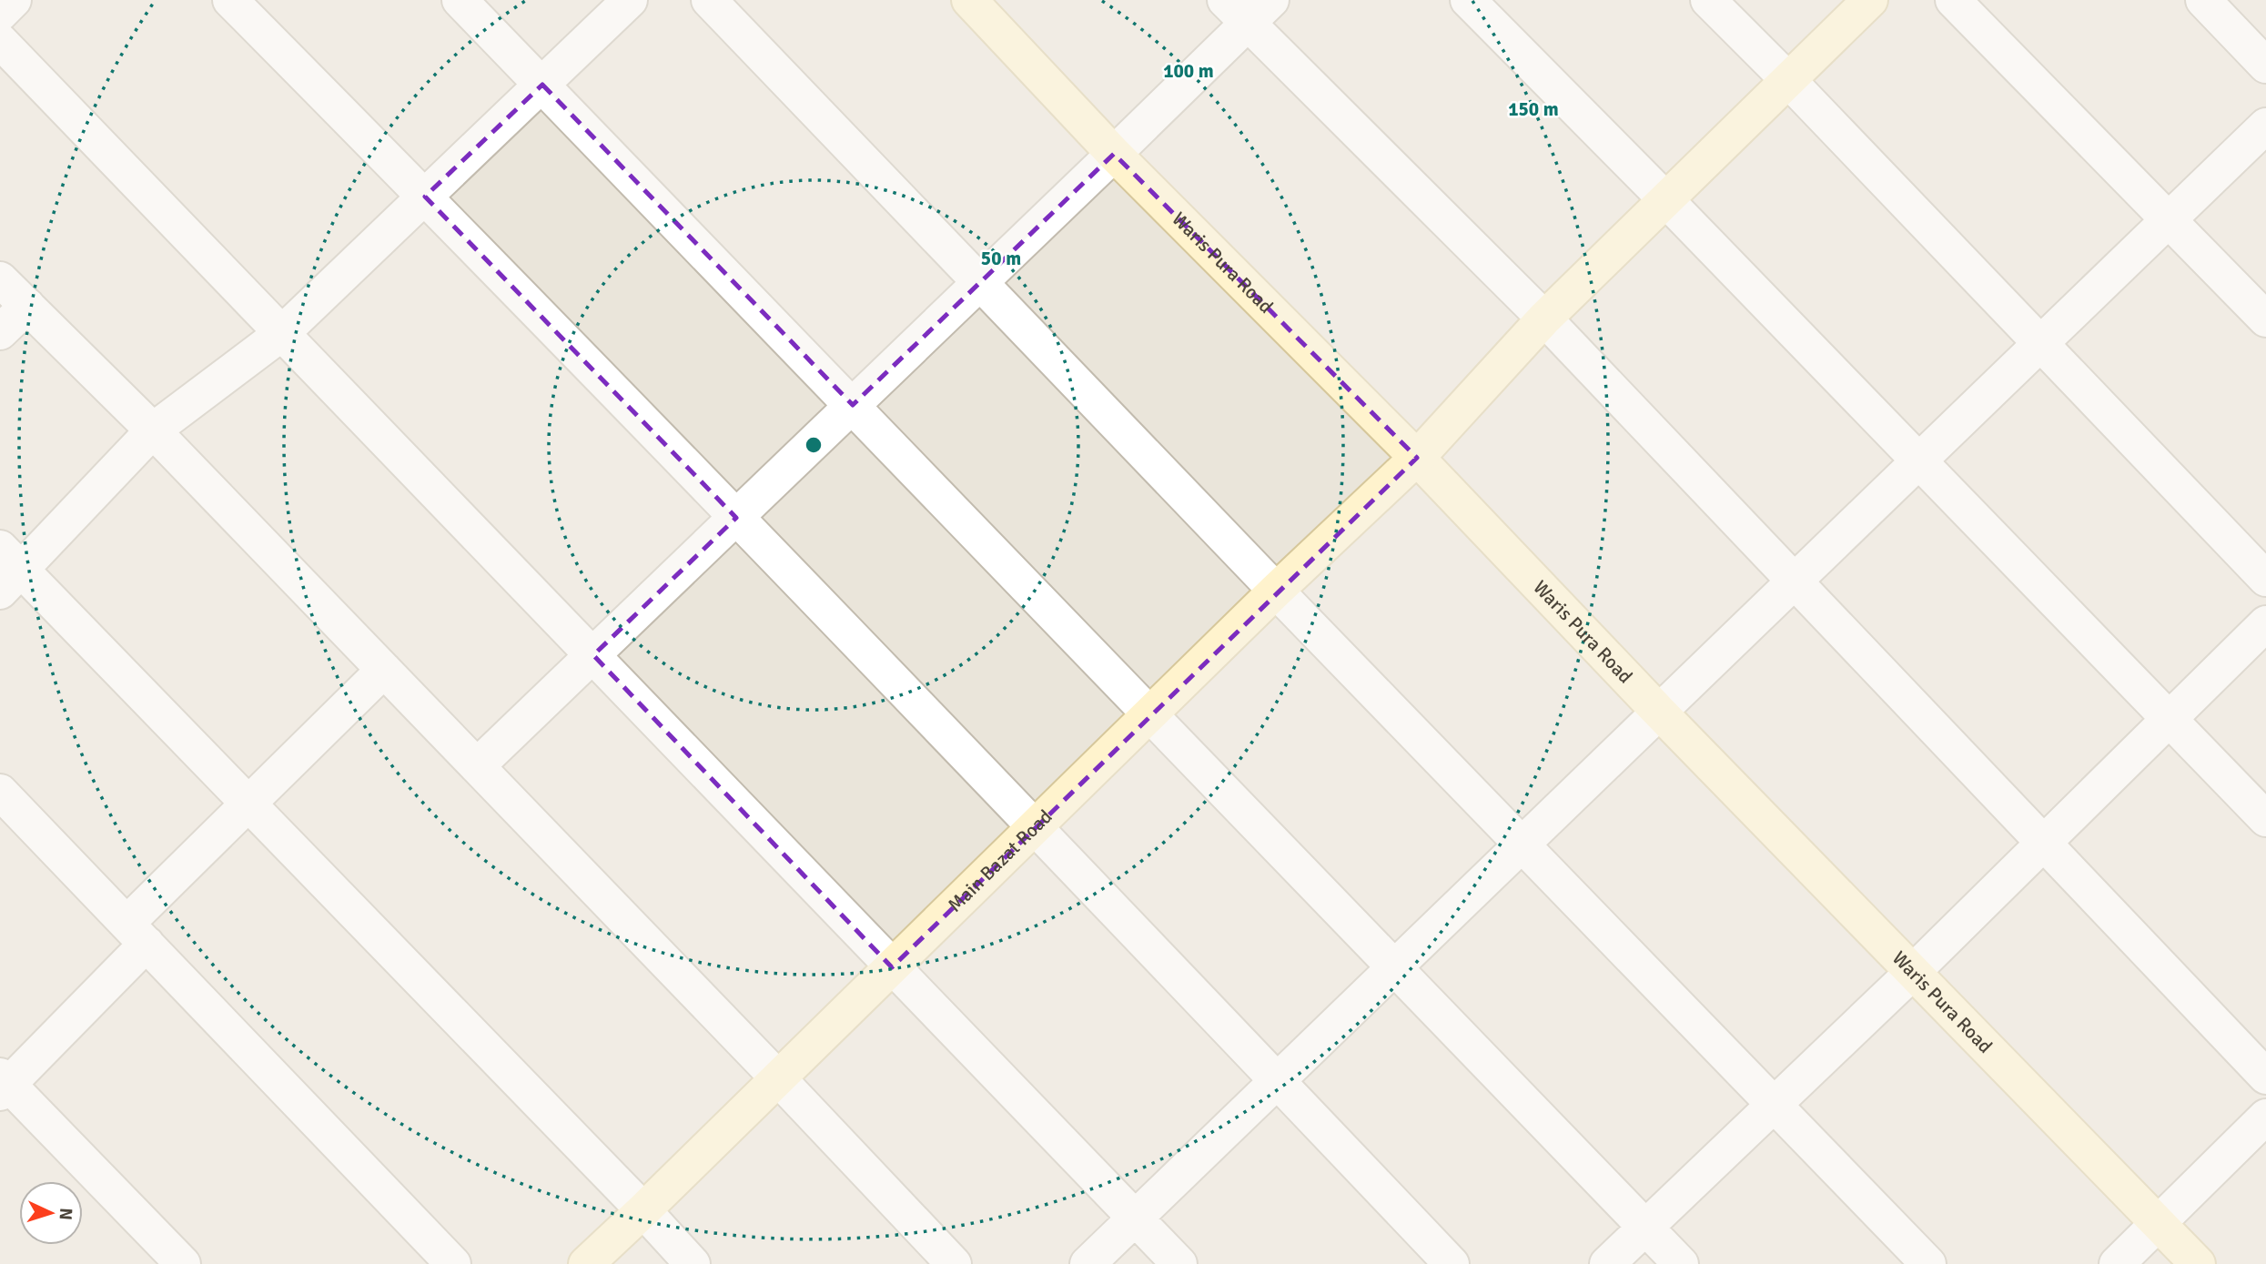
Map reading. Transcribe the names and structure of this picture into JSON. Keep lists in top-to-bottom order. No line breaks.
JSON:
{"streets":{"street":["Waris Pura Road","Main Bazat Road"]},"crossings":[["Waris Pura Road","Main Bazat Road"]],"north":"right","rings":["100 m","150 m","50 m"]}
